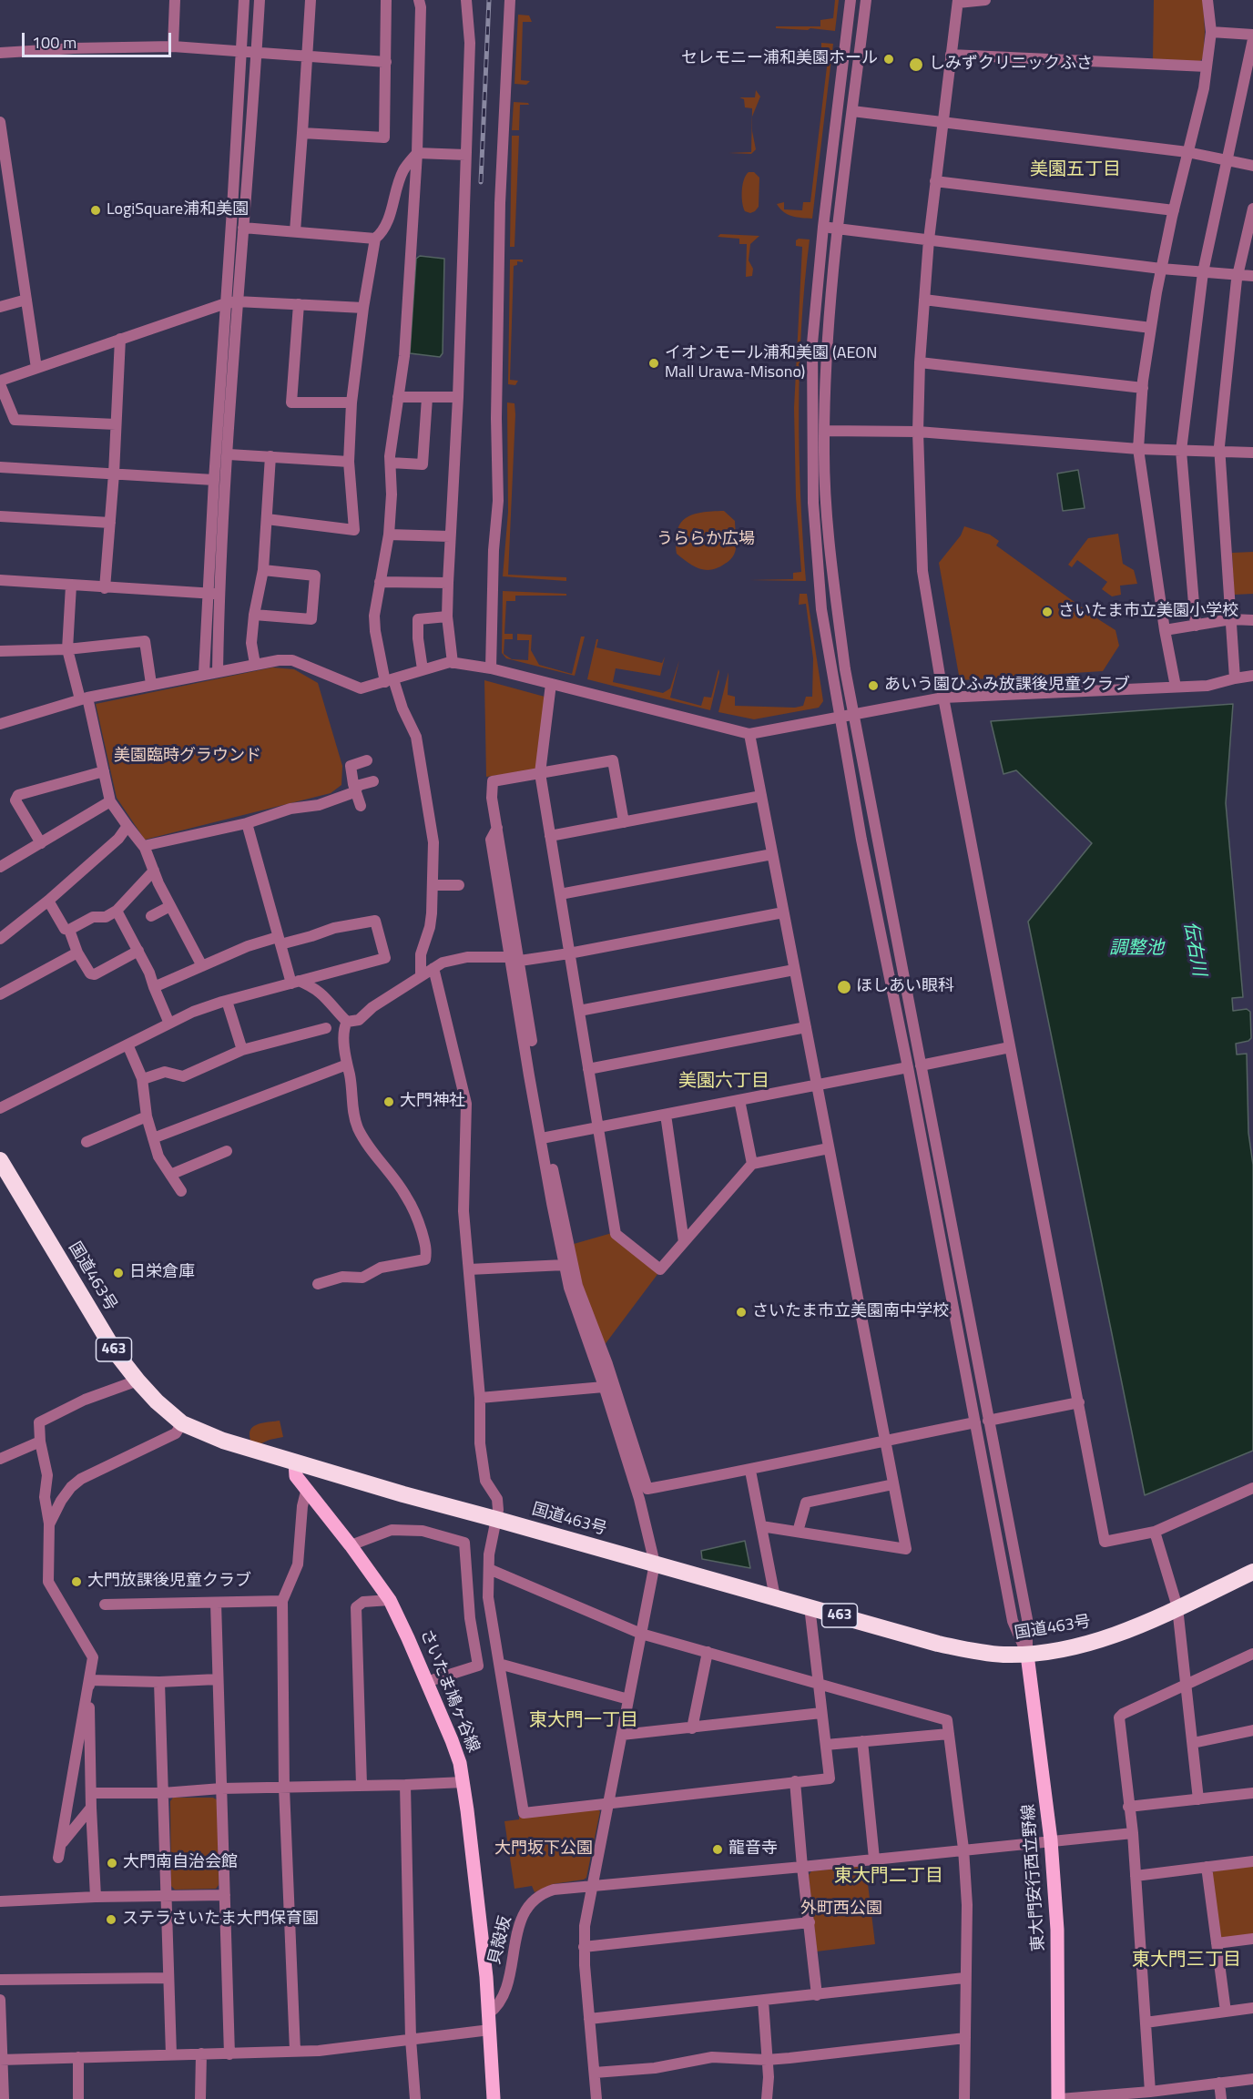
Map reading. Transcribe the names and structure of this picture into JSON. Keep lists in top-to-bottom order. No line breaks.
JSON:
{"streets":{"highway":["国道463号","463"],"main road":["さいたま鳩ヶ谷線","東大門安行西立野線"],"street":["貝殻坂"]},"crossings":[["国道463号","さいたま鳩ヶ谷線"],["国道463号","東大門安行西立野線"],["さいたま鳩ヶ谷線","貝殻坂"],["東大門安行西立野線","貝殻坂"]],"districts":["美園五丁目","美園六丁目","東大門一丁目","東大門二丁目","東大門三丁目"],"water":["調整池","伝右川"],"parks":["うららか広場","美園臨時グラウンド","大門坂下公園","外町西公園"],"places":["セレモニー浦和美園ホール","しみずクリニックふさ","LogiSquare浦和美園","イオンモール浦和美園 (AEON Mall Urawa-Misono)","さいたま市立美園小学校","あいう園ひふみ放課後児童クラブ","ほしあい眼科","大門神社","日栄倉庫","さいたま市立美園南中学校","大門放課後児童クラブ","龍音寺","大門南自治会館","ステラさいたま大門保育園"],"scale_bar":"100 m"}
